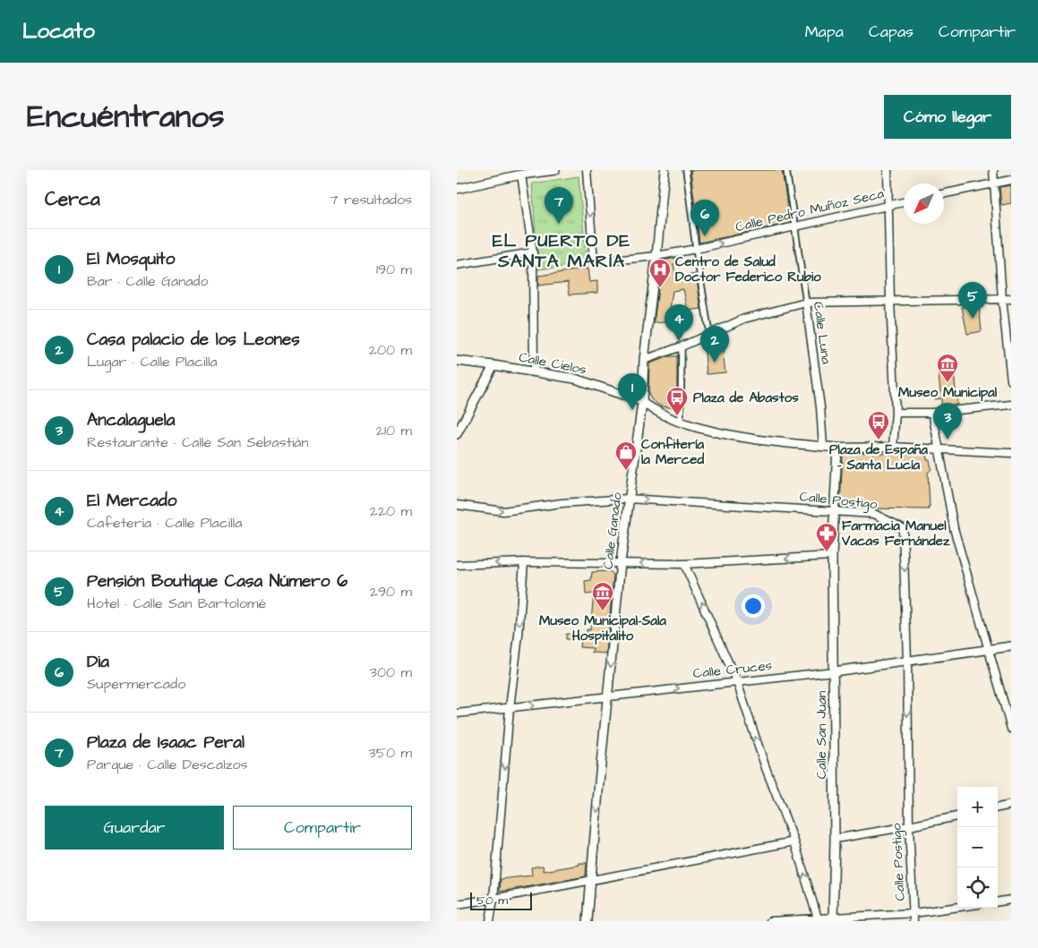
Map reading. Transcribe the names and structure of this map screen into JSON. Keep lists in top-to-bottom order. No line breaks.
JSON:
{"streets":{"street":["Calle Pedro Muñoz Seca","Calle Luna","Calle Cielos","Calle Postigo","Calle Ganado","Calle Cruces","Calle San Juan"]},"crossings":[["Calle Pedro Muñoz Seca","Calle Luna"],["Calle Pedro Muñoz Seca","Calle Ganado"],["Calle Luna","Calle Cielos"],["Calle Cielos","Calle Ganado"],["Calle Postigo","Calle Ganado"],["Calle Postigo","Calle Cruces"],["Calle Ganado","Calle Cruces"],["Calle Cruces","Calle San Juan"]],"one_way":["Calle Ganado","Calle Cruces"],"districts":["EL PUERTO DE SANTA MARÍA"],"places":{"hospital":["Centro de Salud Doctor Federico Rubio"],"museum":["Museo Municipal","Museo Municipal-Sala Hospitalito"],"bus stop":["Plaza de Abastos","Plaza de España - Santa Lucía"],"shop":["Confitería la Merced"],"pharmacy":["Farmacia Manuel Vacas Fernández"]},"scale_bar":"50 m","north":"bottom left","page":{"header":"Locato","nav":["Mapa","Capas","Compartir"],"title":"Encuéntranos","buttons":["Cómo llegar",["Guardar","Compartir"]],"heading":["Cerca","7 resultados"],"pins":["7","6","5","4","2","1","3"],"list":[{"mark":"1","name":"El Mosquito","note":"Bar · Calle Ganado","value":"190 m"},{"mark":"2","name":"Casa palacio de los Leones","note":"Lugar · Calle Placilla","value":"200 m"},{"mark":"3","name":"Ancalaguela","note":"Restaurante · Calle San Sebastián","value":"210 m"},{"mark":"4","name":"El Mercado","note":"Cafetería · Calle Placilla","value":"220 m"},{"mark":"5","name":"Pensión Boutique Casa Número 6","note":"Hotel · Calle San Bartolomé","value":"290 m"},{"mark":"6","name":"Dia","note":"Supermercado","value":"300 m"},{"mark":"7","name":"Plaza de Isaac Peral","note":"Parque · Calle Descalzos","value":"350 m"}],"map_buttons":["+","−"],"scale":"50 m"}}
